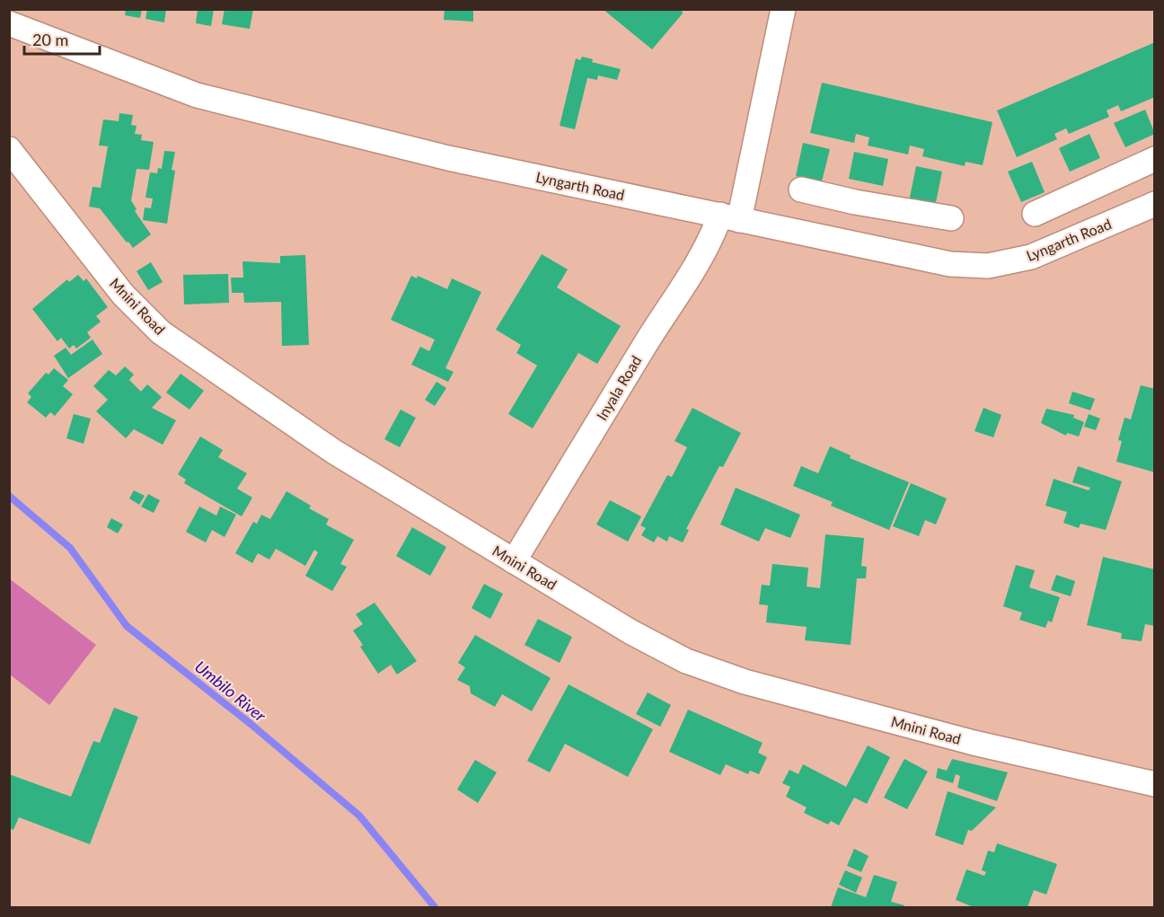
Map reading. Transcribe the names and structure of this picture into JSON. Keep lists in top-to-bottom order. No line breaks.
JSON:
{"streets":{"street":["Lyngarth Road","Mnini Road","Inyala Road"]},"crossings":[["Lyngarth Road","Inyala Road"],["Mnini Road","Inyala Road"]],"water":["Umbilo River"],"scale_bar":"20 m"}
